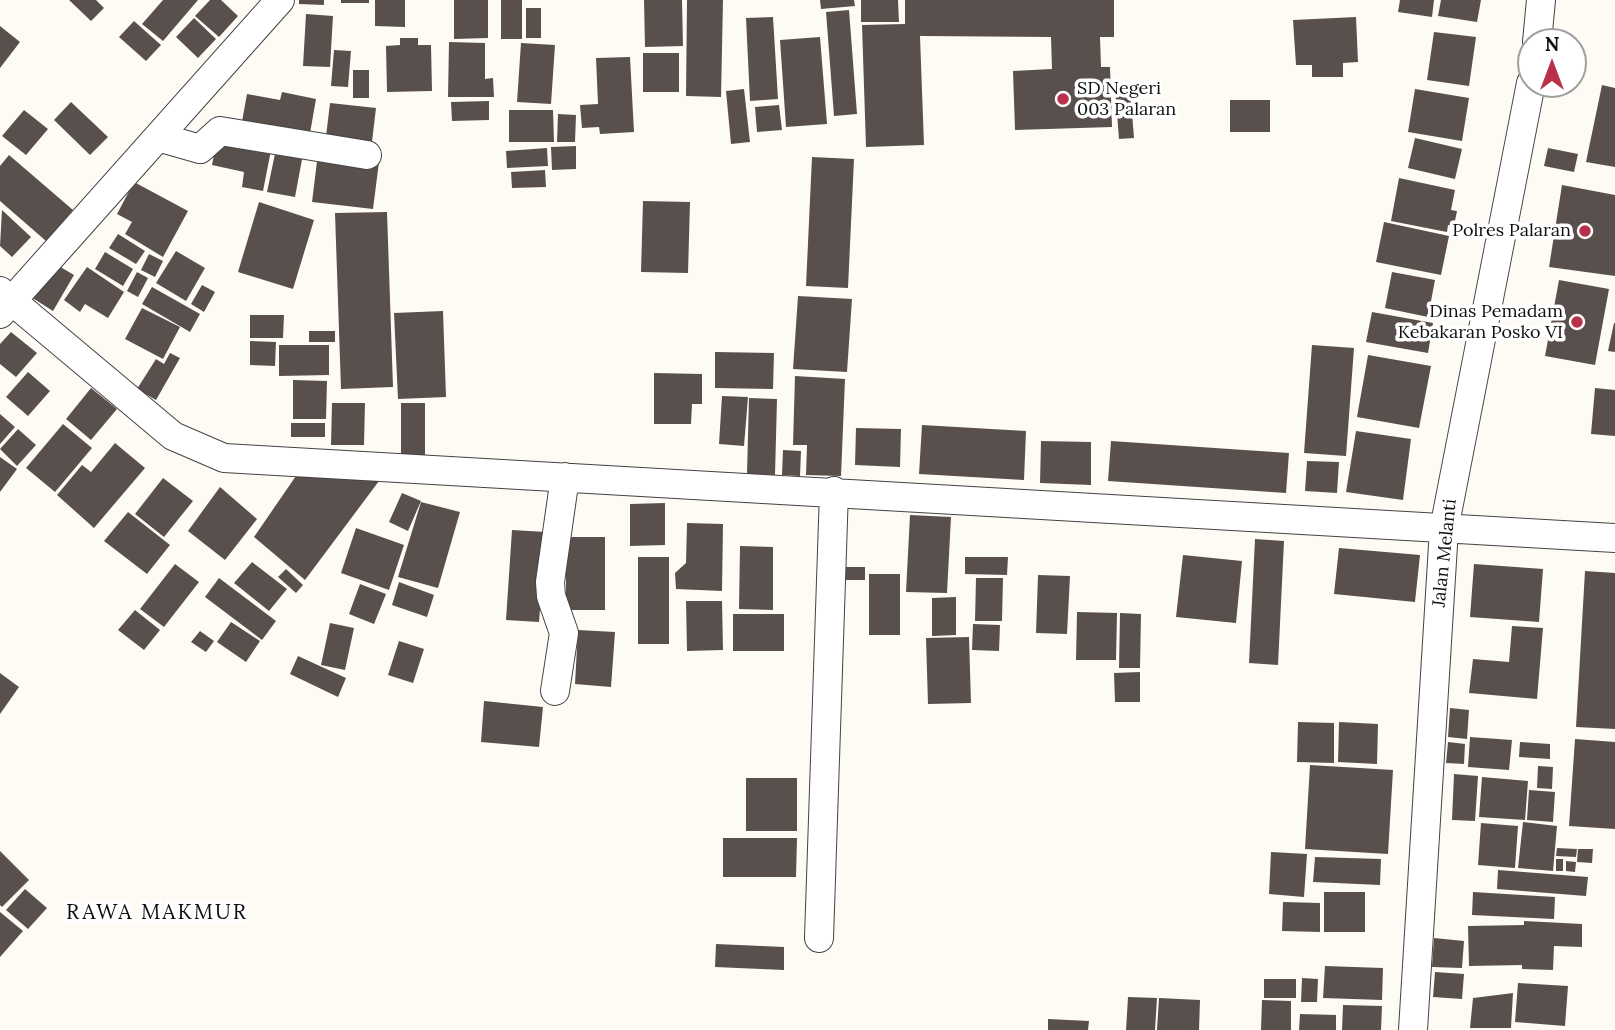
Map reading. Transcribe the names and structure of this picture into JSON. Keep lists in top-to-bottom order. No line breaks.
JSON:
{"streets":{"street":["Jalan Melanti"]},"districts":["RAWA MAKMUR"],"places":["SD Negeri 003 Palaran","Polres Palaran","Dinas Pemadam Kebakaran Posko VI"],"north":"top"}
